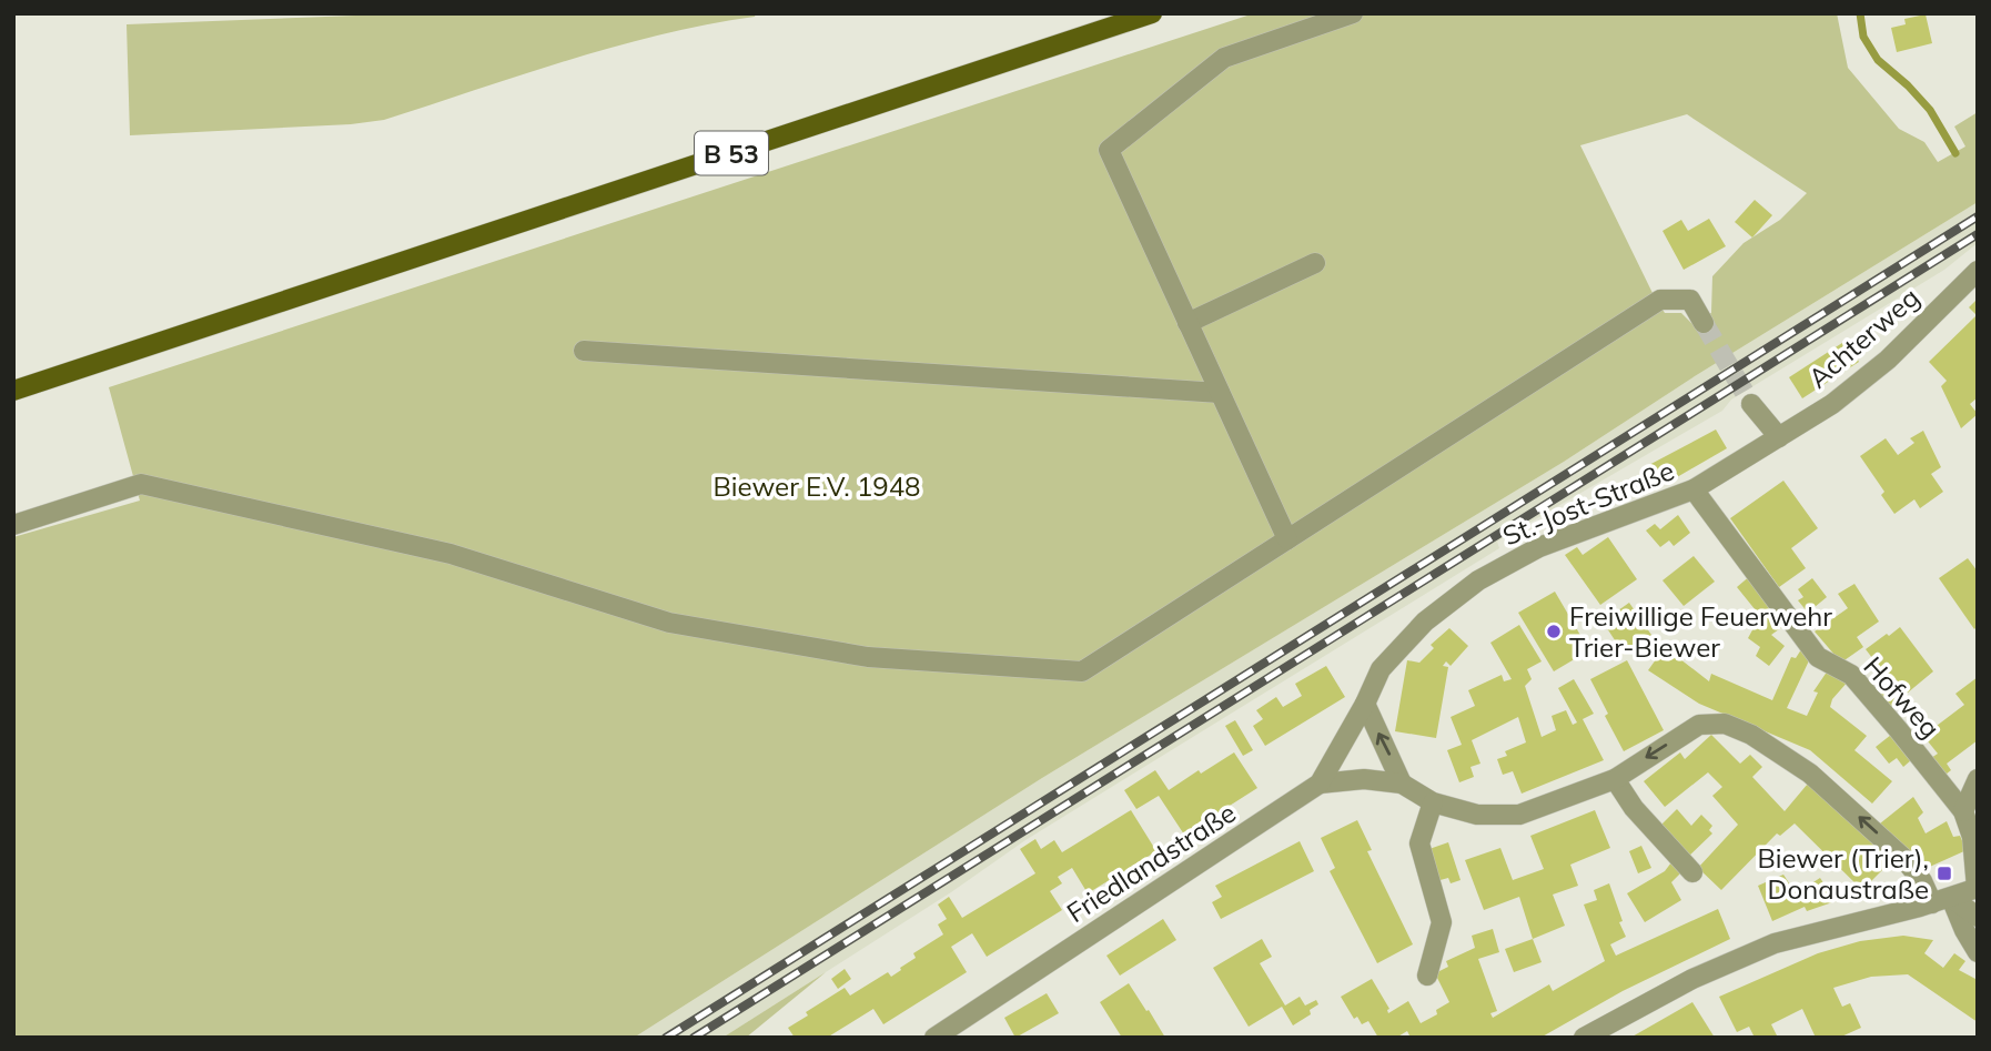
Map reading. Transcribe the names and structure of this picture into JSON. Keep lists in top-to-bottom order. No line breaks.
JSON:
{"streets":{"main road":["B 53"],"street":["Achterweg","St.-Jost-Straße","Hofweg","Friedlandstraße"]},"crossings":[["Achterweg","St.-Jost-Straße"],["St.-Jost-Straße","Hofweg"],["St.-Jost-Straße","Friedlandstraße"]],"parks":["Biewer E.V. 1948"],"places":{"other":["Freiwillige Feuerwehr Trier-Biewer"],"transit":["Biewer (Trier), Donaustraße"]}}
